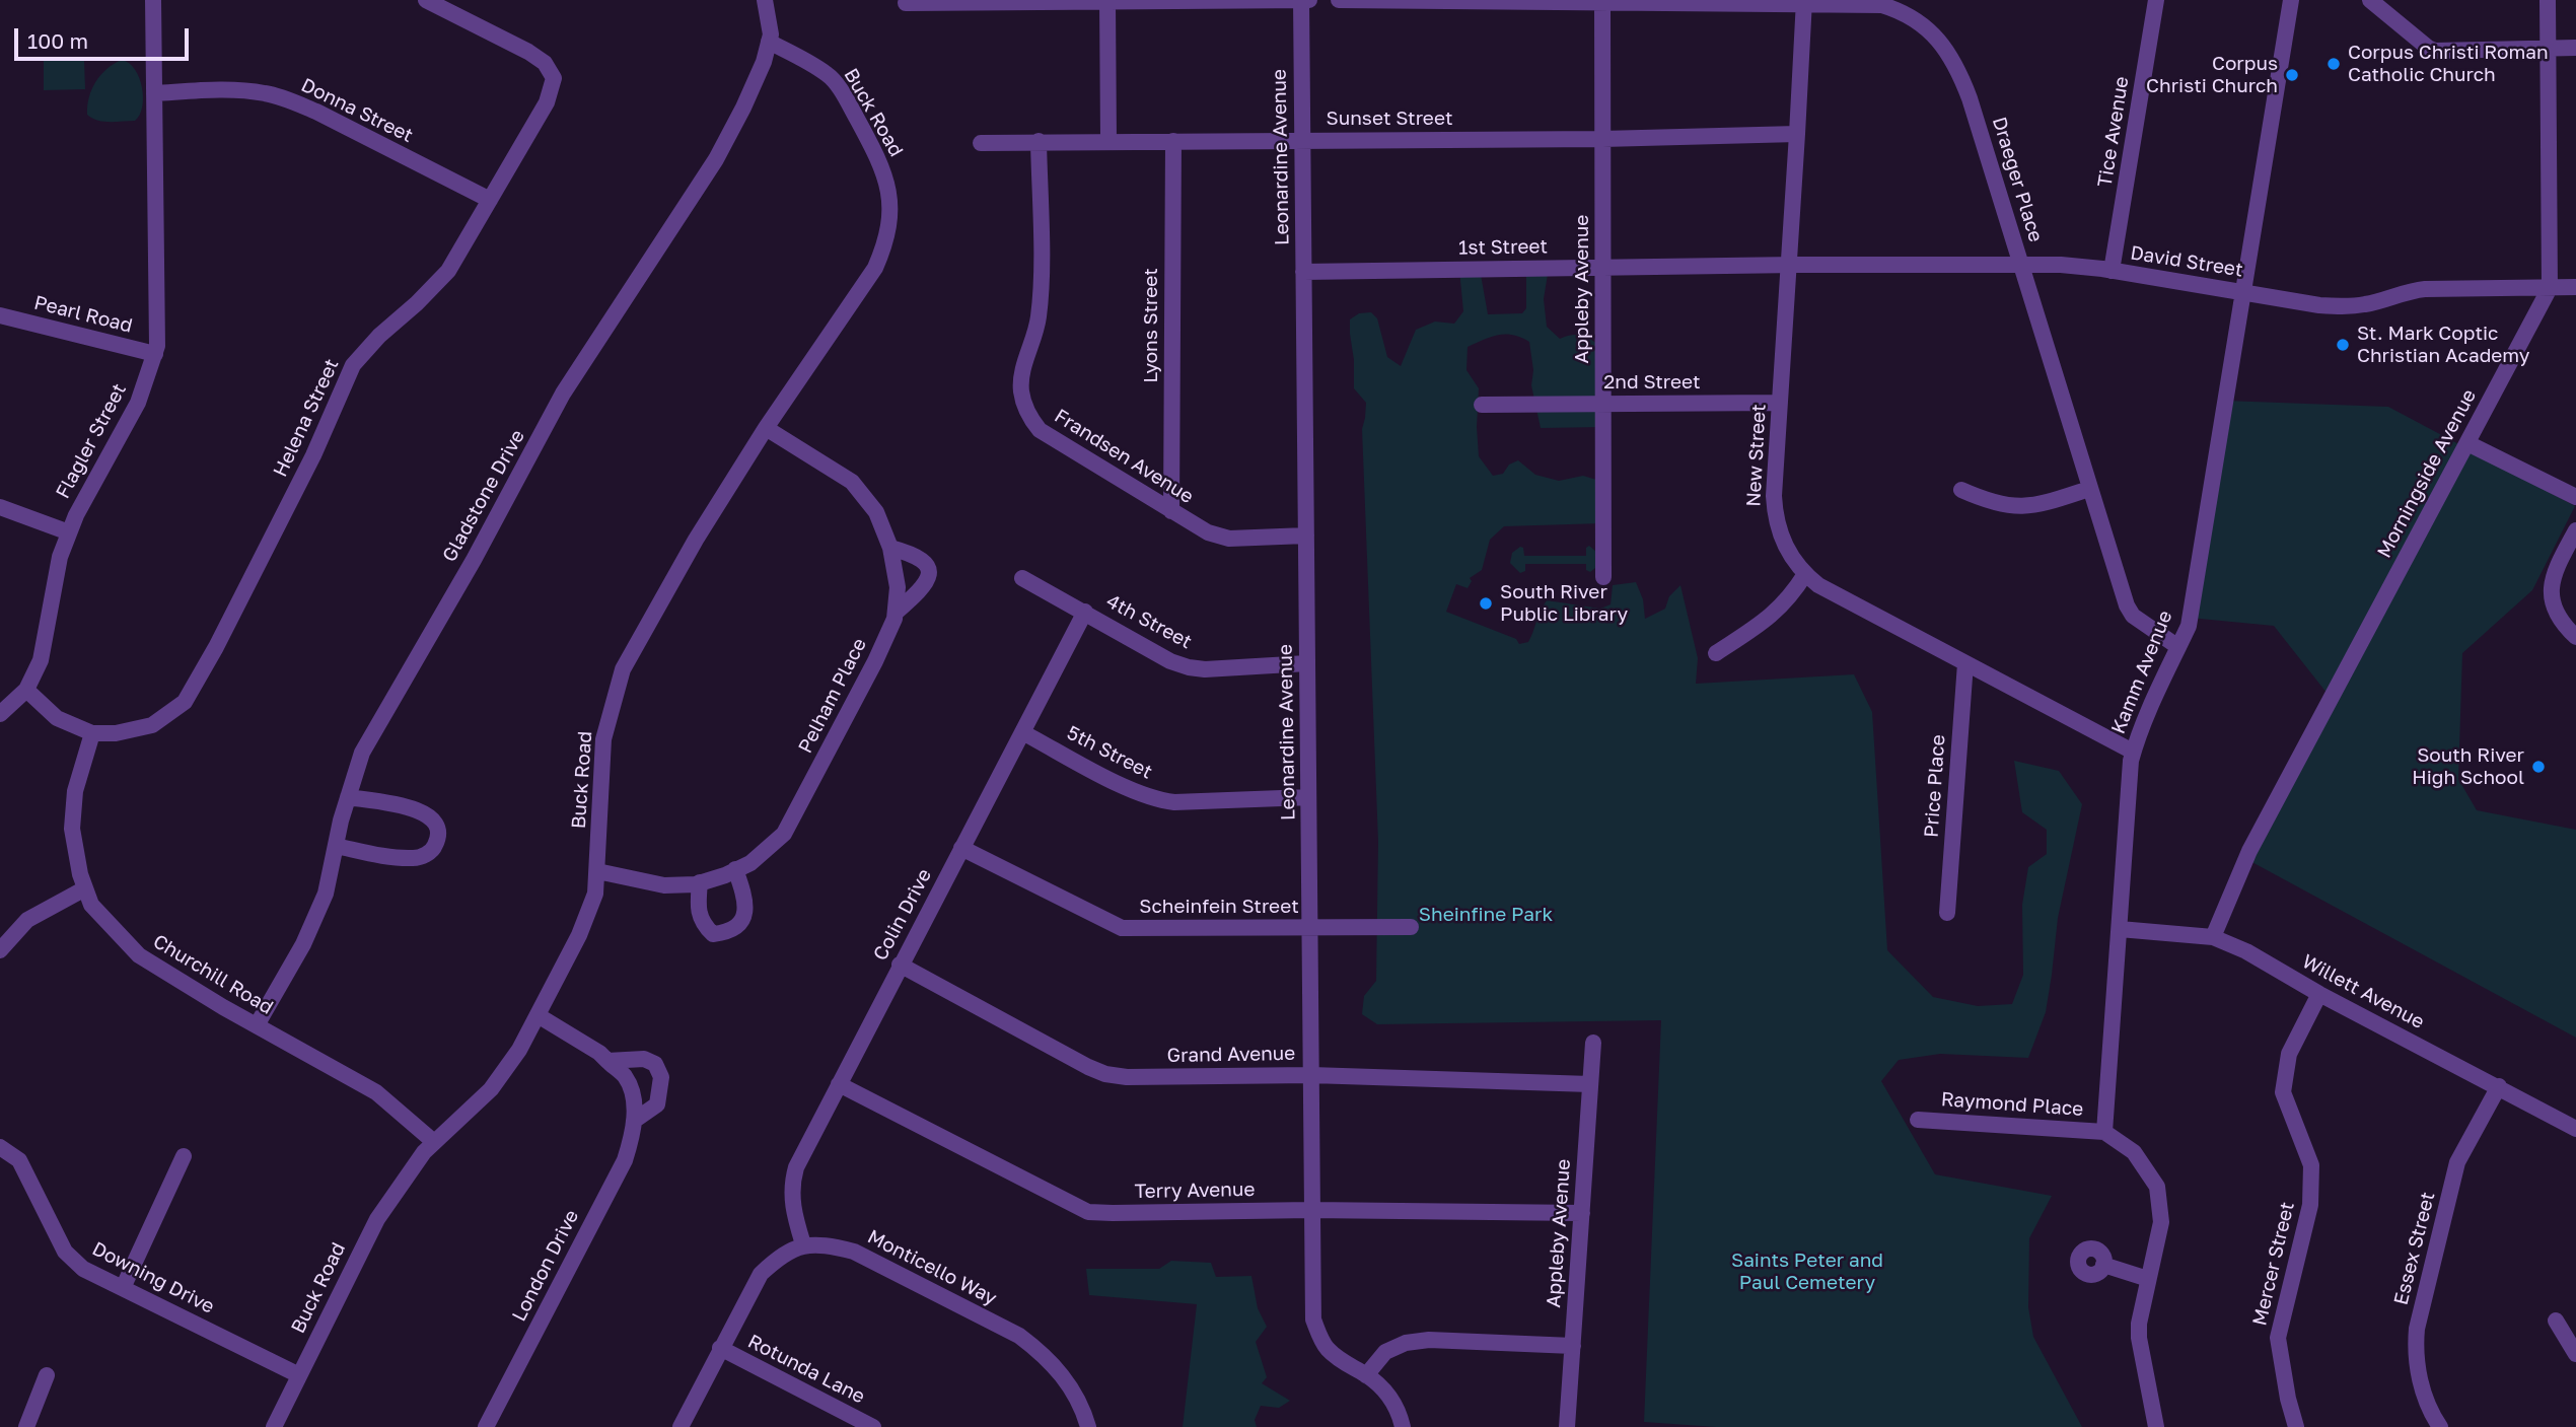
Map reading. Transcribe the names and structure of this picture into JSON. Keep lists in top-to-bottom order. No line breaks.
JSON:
{"streets":{"street":["Donna Street","Buck Road","Sunset Street","Tice Avenue","Leonardine Avenue","Draeger Place","1st Street","David Street","Appleby Avenue","Pearl Road","Lyons Street","2nd Street","Helena Street","Flagler Street","New Street","Frandsen Avenue","Morningside Avenue","Gladstone Drive","4th Street","Kamm Avenue","Pelham Place","5th Street","Price Place","Scheinfein Street","Colin Drive","Churchill Road","Willett Avenue","Grand Avenue","Raymond Place","Terry Avenue","Essex Street","Mercer Street","London Drive","Monticello Way","Downing Drive","Rotunda Lane"]},"crossings":[["Donna Street","Helena Street"],["Donna Street","Flagler Street"],["Buck Road","Gladstone Drive"],["Buck Road","Pelham Place"],["Buck Road","Churchill Road"],["Buck Road","London Drive"],["Buck Road","Downing Drive"],["Sunset Street","Leonardine Avenue"],["Sunset Street","Appleby Avenue"],["Sunset Street","Lyons Street"],["Sunset Street","New Street"],["Sunset Street","Frandsen Avenue"],["Tice Avenue","David Street"],["Leonardine Avenue","1st Street"],["Leonardine Avenue","Frandsen Avenue"],["Leonardine Avenue","4th Street"],["Leonardine Avenue","5th Street"],["Leonardine Avenue","Scheinfein Street"],["Leonardine Avenue","Grand Avenue"],["Leonardine Avenue","Terry Avenue"],["Draeger Place","David Street"],["Draeger Place","Appleby Avenue"],["Draeger Place","New Street"],["Draeger Place","Kamm Avenue"],["1st Street","David Street"],["1st Street","Appleby Avenue"],["1st Street","New Street"],["David Street","New Street"],["David Street","Morningside Avenue"],["David Street","Kamm Avenue"],["Appleby Avenue","2nd Street"],["Appleby Avenue","Grand Avenue"],["Appleby Avenue","Terry Avenue"],["Pearl Road","Flagler Street"],["Lyons Street","Frandsen Avenue"],["2nd Street","New Street"],["Helena Street","Flagler Street"],["Helena Street","Churchill Road"],["New Street","Kamm Avenue"],["New Street","Price Place"],["Morningside Avenue","Willett Avenue"],["Gladstone Drive","Churchill Road"],["4th Street","Colin Drive"],["Kamm Avenue","Willett Avenue"],["Kamm Avenue","Raymond Place"],["5th Street","Colin Drive"],["Scheinfein Street","Colin Drive"],["Colin Drive","Grand Avenue"],["Colin Drive","Terry Avenue"],["Colin Drive","Monticello Way"],["Willett Avenue","Essex Street"],["Willett Avenue","Mercer Street"]],"parks":["Sheinfine Park","Saints Peter and Paul Cemetery"],"places":["Corpus Christi Roman Catholic Church","Corpus Christi Church","St. Mark Coptic Christian Academy","South River Public Library","South River High School"],"scale_bar":"100 m"}
